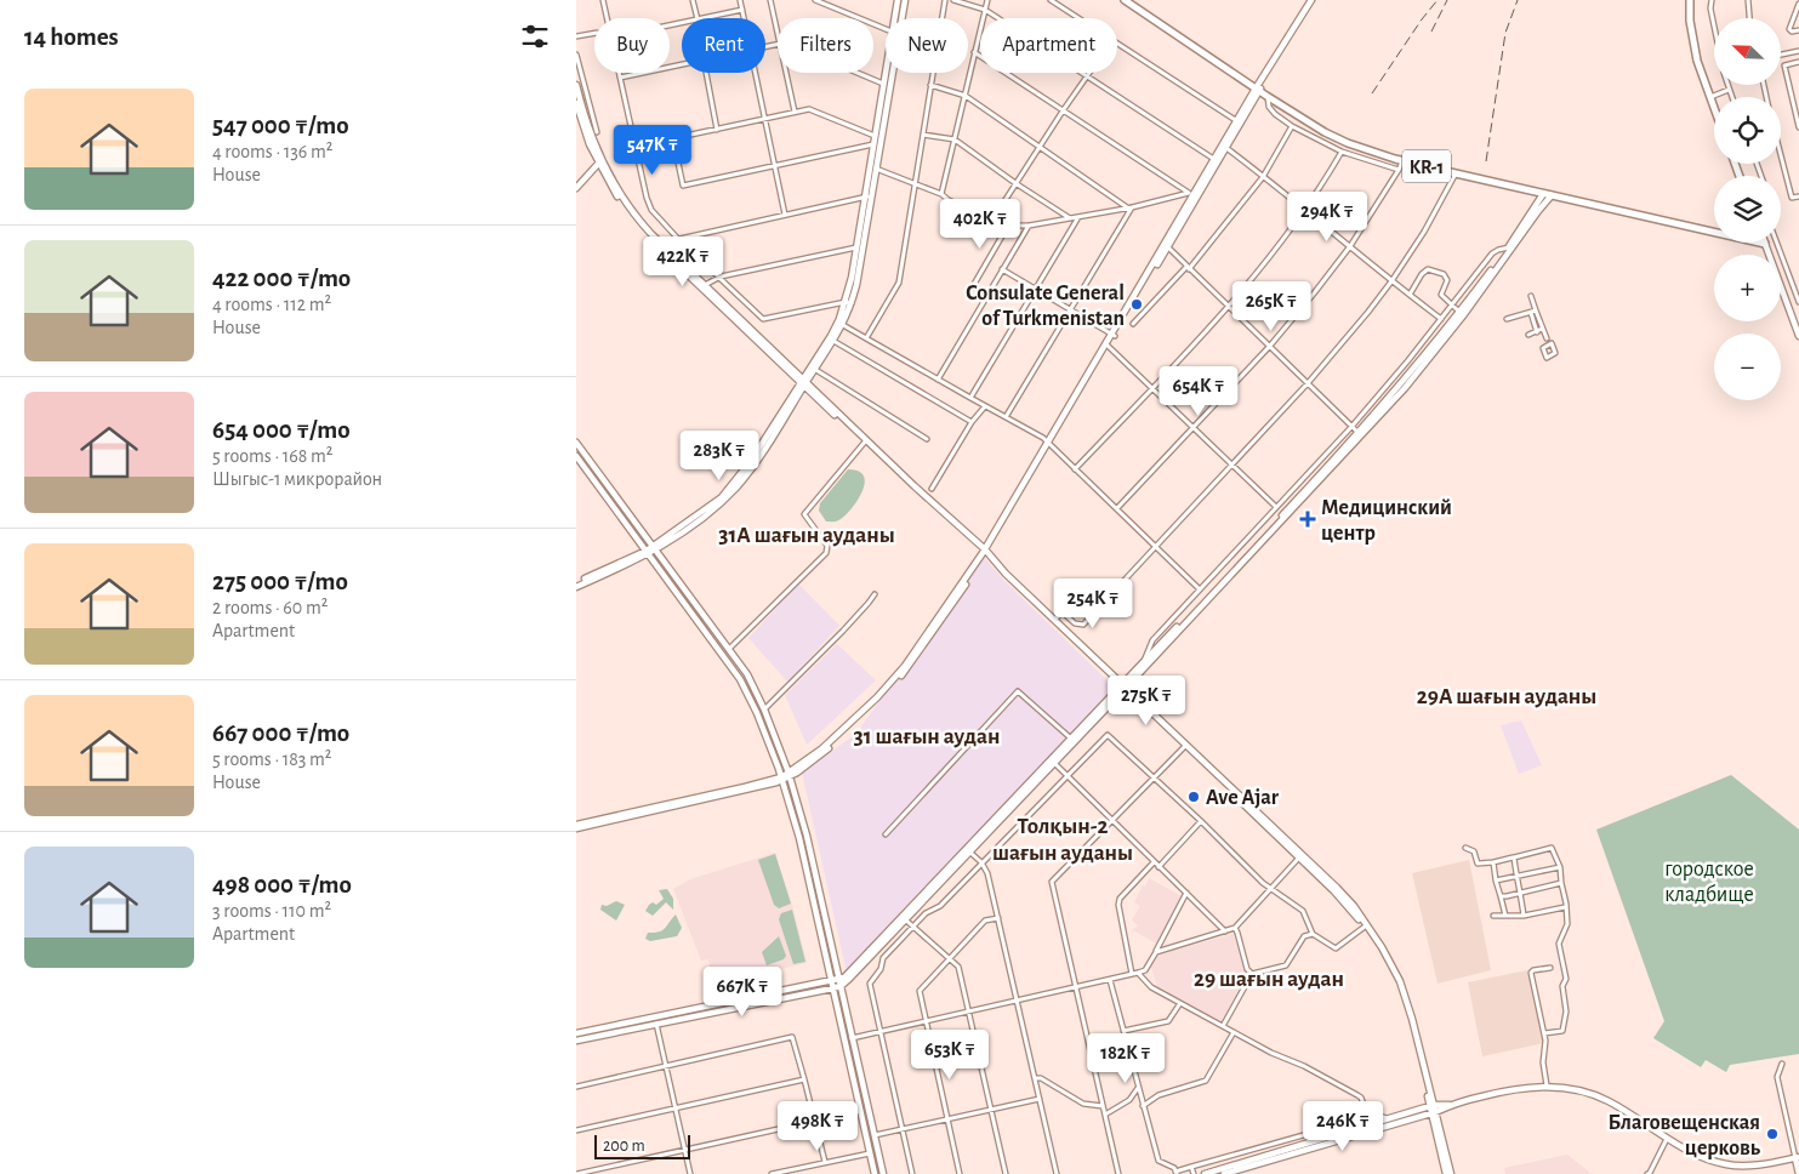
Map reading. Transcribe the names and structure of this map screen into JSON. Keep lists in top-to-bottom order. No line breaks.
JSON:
{"streets":{"main road":["KR-1"]},"districts":["31А шағын ауданы","29А шағын ауданы","31 шағын аудан","Толқын-2 шағын ауданы","29 шағын аудан"],"parks":["городское кладбище"],"places":{"other":["Consulate General of Turkmenistan","Ave Ajar","Благовещенская церковь"],"health":["Медицинский центр"]},"scale_bar":"200 m","north":"top left","page":{"heading":"14 homes","map_buttons":["+","−"],"chip":["Buy","Rent","Filters","New","Apartment"],"list":[{"name":"547 000 ₸/mo","note":"4 rooms · 136 m² · House"},{"name":"422 000 ₸/mo","note":"4 rooms · 112 m² · House"},{"name":"654 000 ₸/mo","note":"5 rooms · 168 m² · Шыгыс-1 микрорайон"},{"name":"275 000 ₸/mo","note":"2 rooms · 60 m² · Apartment"},{"name":"667 000 ₸/mo","note":"5 rooms · 183 m² · House"},{"name":"498 000 ₸/mo","note":"3 rooms · 110 m² · Apartment"}],"price":["547K ₸","294K ₸","402K ₸","422K ₸","265K ₸","654K ₸","283K ₸","254K ₸","275K ₸","667K ₸","653K ₸","182K ₸","498K ₸","246K ₸"],"scale":"200 m"}}
